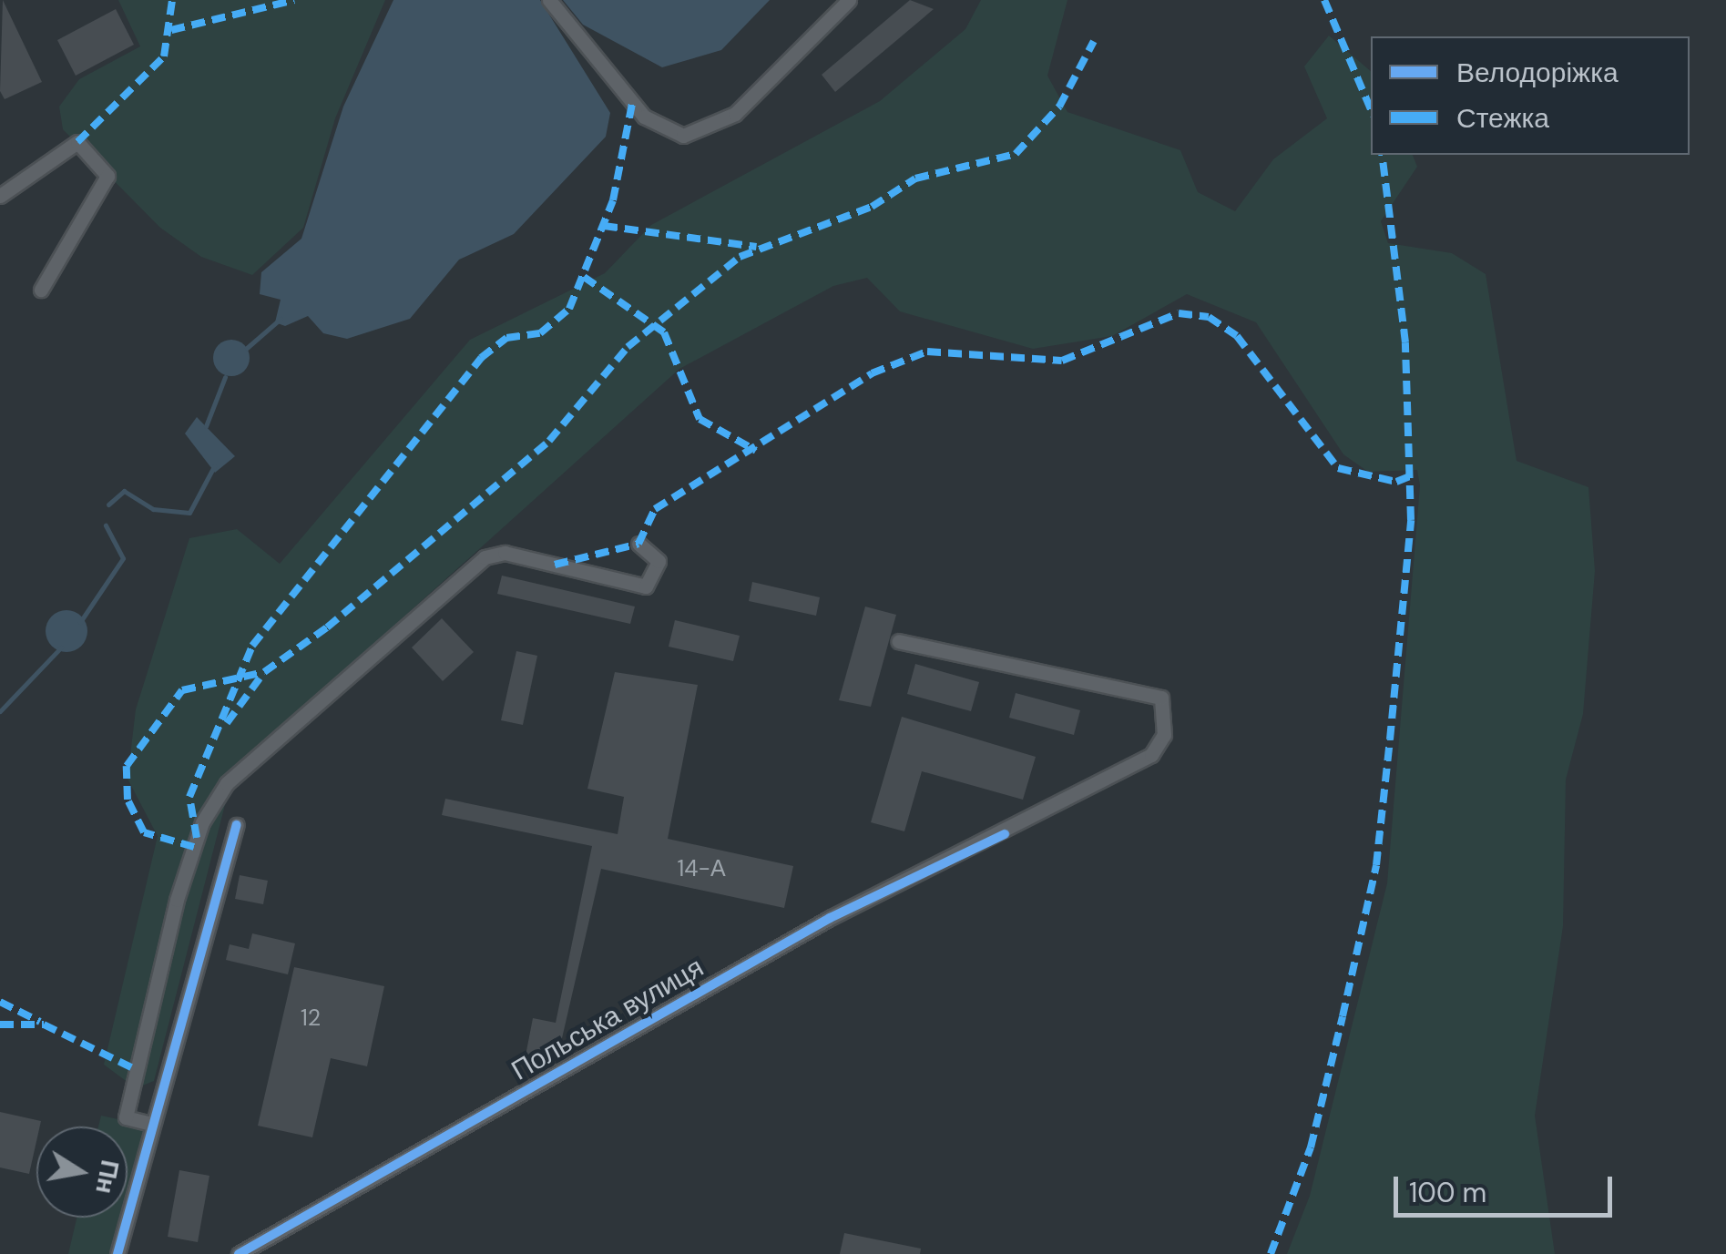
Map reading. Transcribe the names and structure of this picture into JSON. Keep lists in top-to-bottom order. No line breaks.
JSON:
{"streets":{"street":["Польська вулиця"]},"house_numbers":["14-А","12"],"legend":["Велодоріжка","Стежка"],"scale_bar":"100 m","north":"right"}
